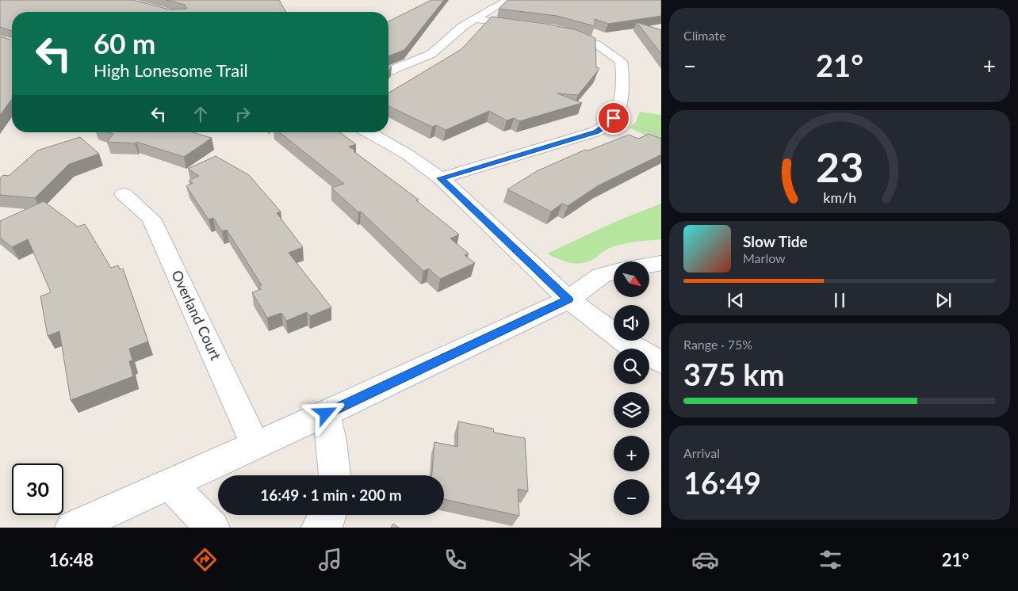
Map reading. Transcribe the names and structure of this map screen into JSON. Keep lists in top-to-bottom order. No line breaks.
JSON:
{"streets":{"street":["Overland Court"]},"north":"bottom right","page":{"tile":["Climate",["Range · 75%","375 km"],["Arrival","16:49"]],"turn":["60 m","High Lonesome Trail"],"heat":["−","21°","+"],"song":["Slow Tide","Marlow"],"map_buttons":["+","−"],"limit":"30","trip":"16:49 · 1 min · 200 m","tabs":["16:48","21°"],"gauge":["23","km/h"]}}
